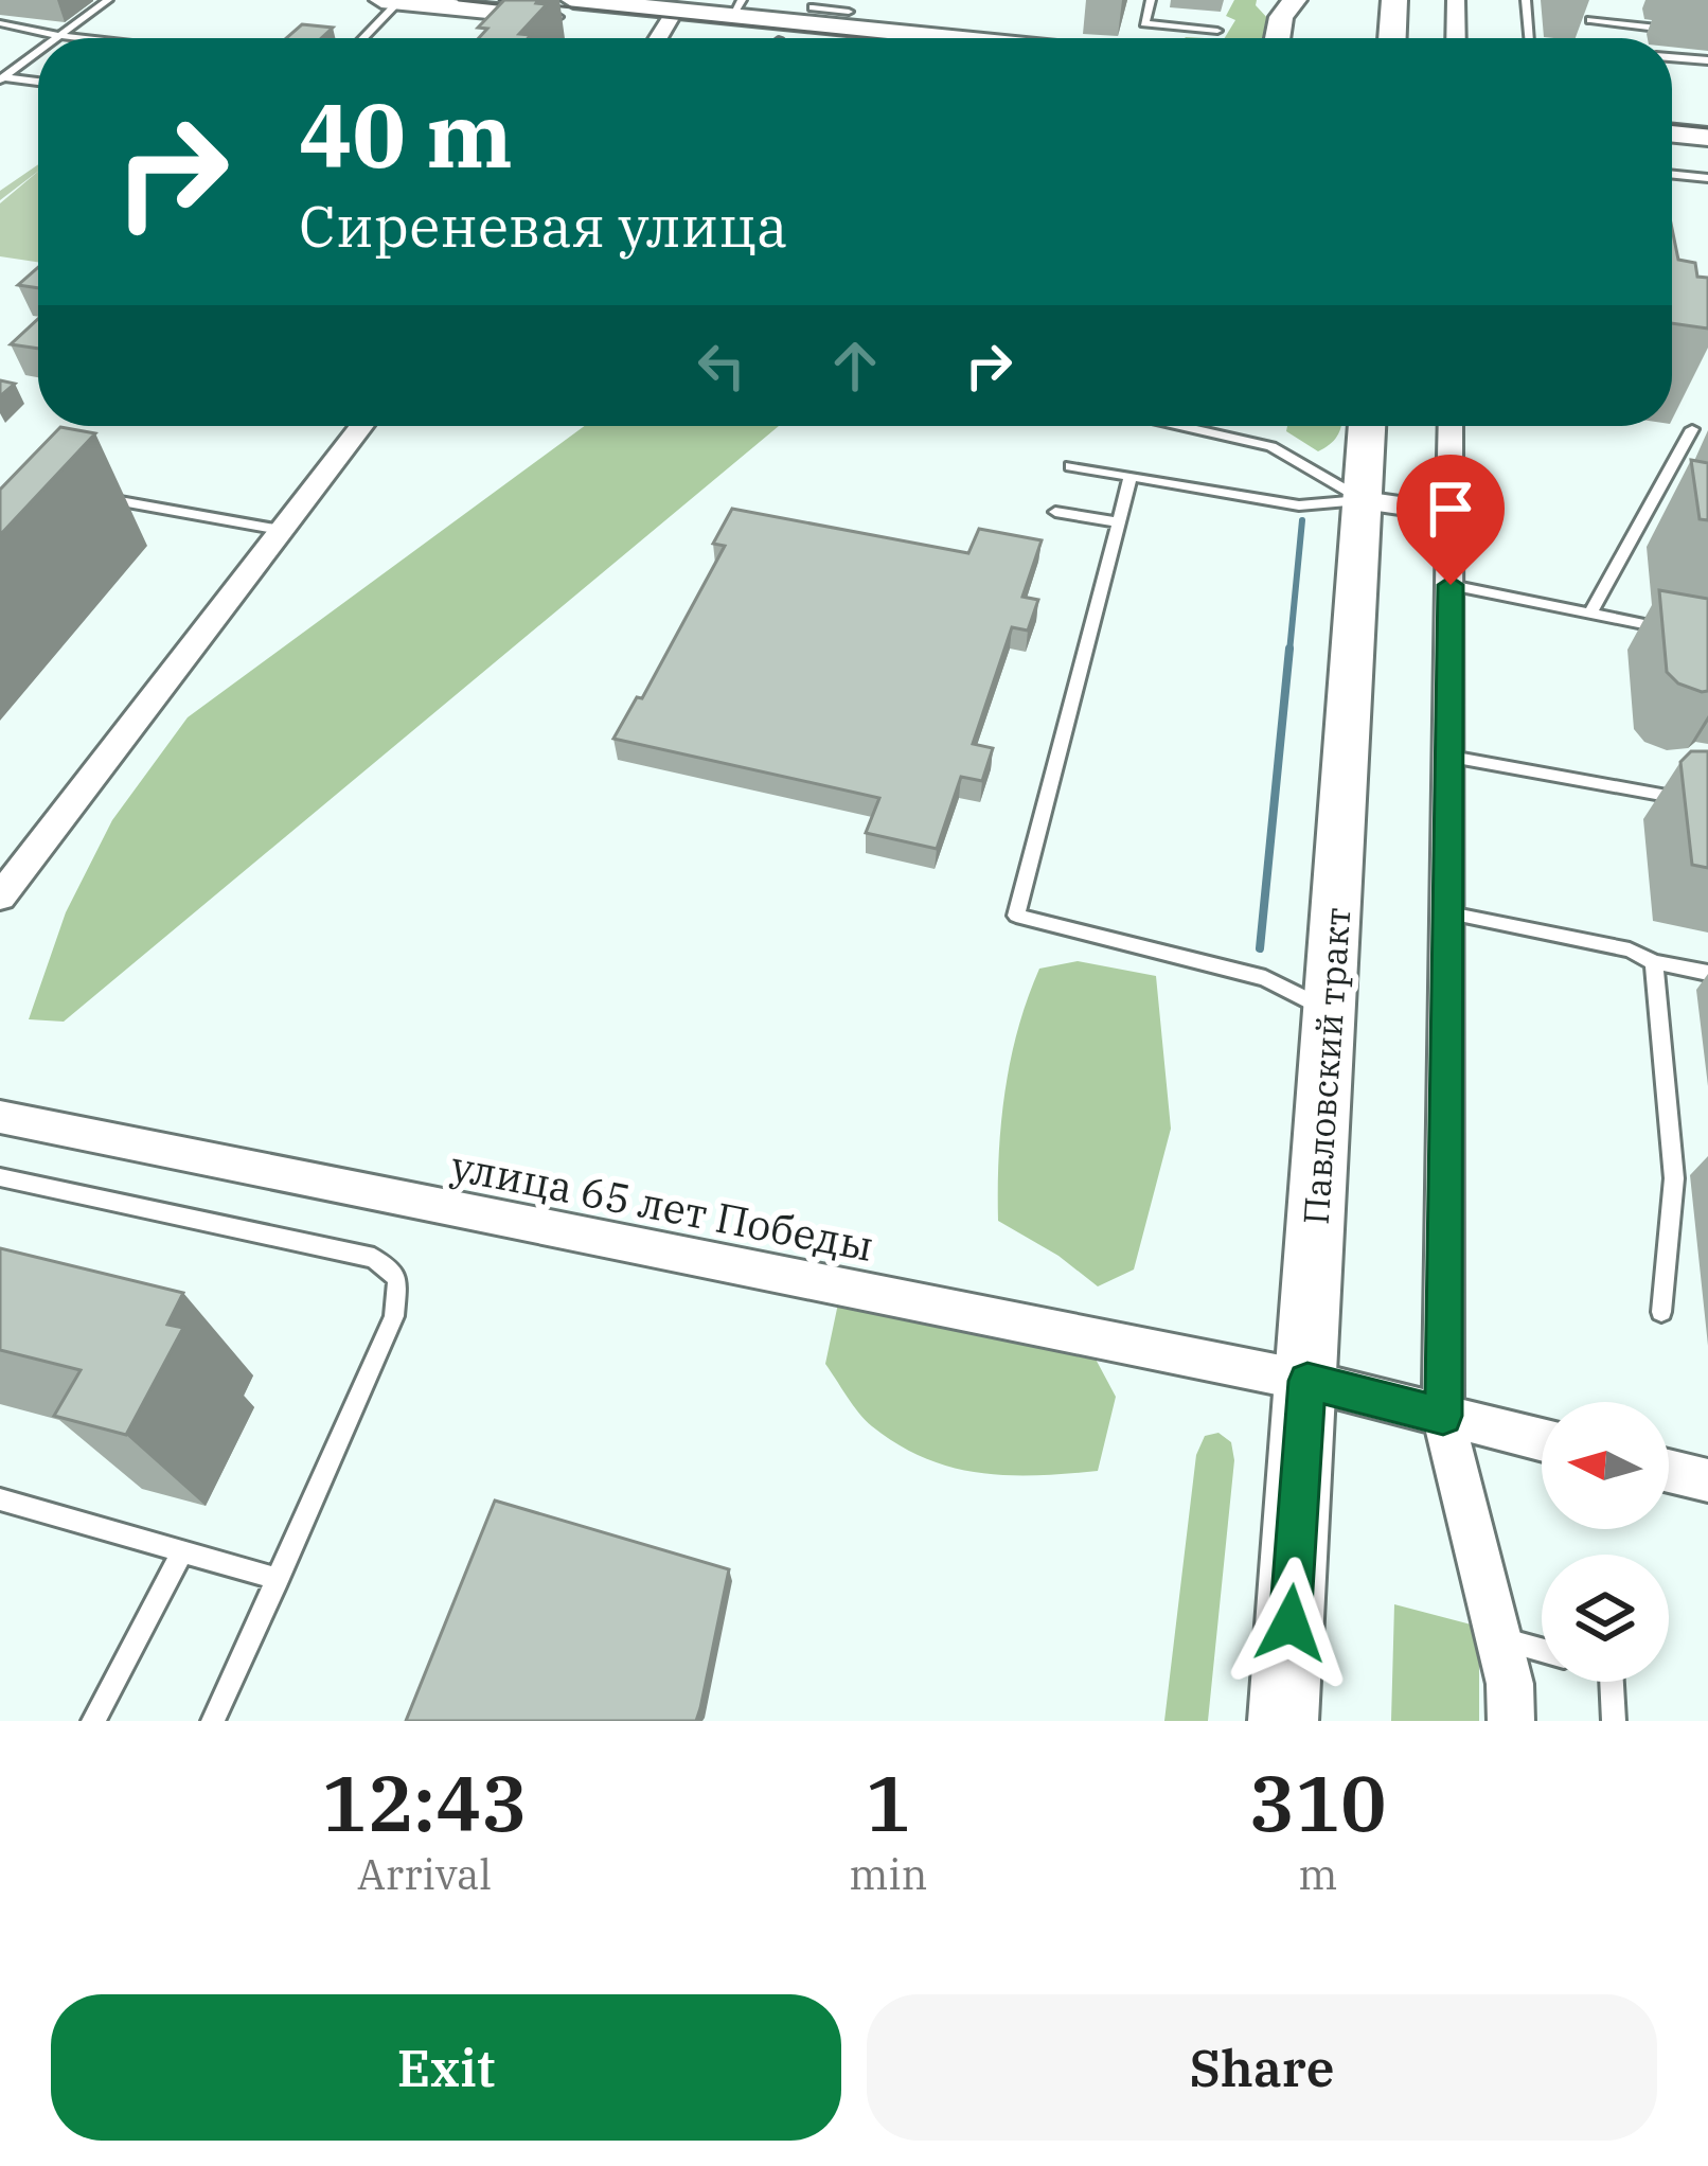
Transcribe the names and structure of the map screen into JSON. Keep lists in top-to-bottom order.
{
  "streets": {
    "main road": ["Павловский тракт"],
    "street": ["улица 65 лет Победы"]
  },
  "crossings": [
    ["Павловский тракт", "улица 65 лет Победы"]
  ],
  "north": "left",
  "page": {
    "turn": ["40 m", "Сиреневая улица"],
    "eta": [
      "12:43",
      "Arrival",
      "1",
      "min",
      "310",
      "m"
    ],
    "buttons": ["Exit", "Share"]
  }
}
